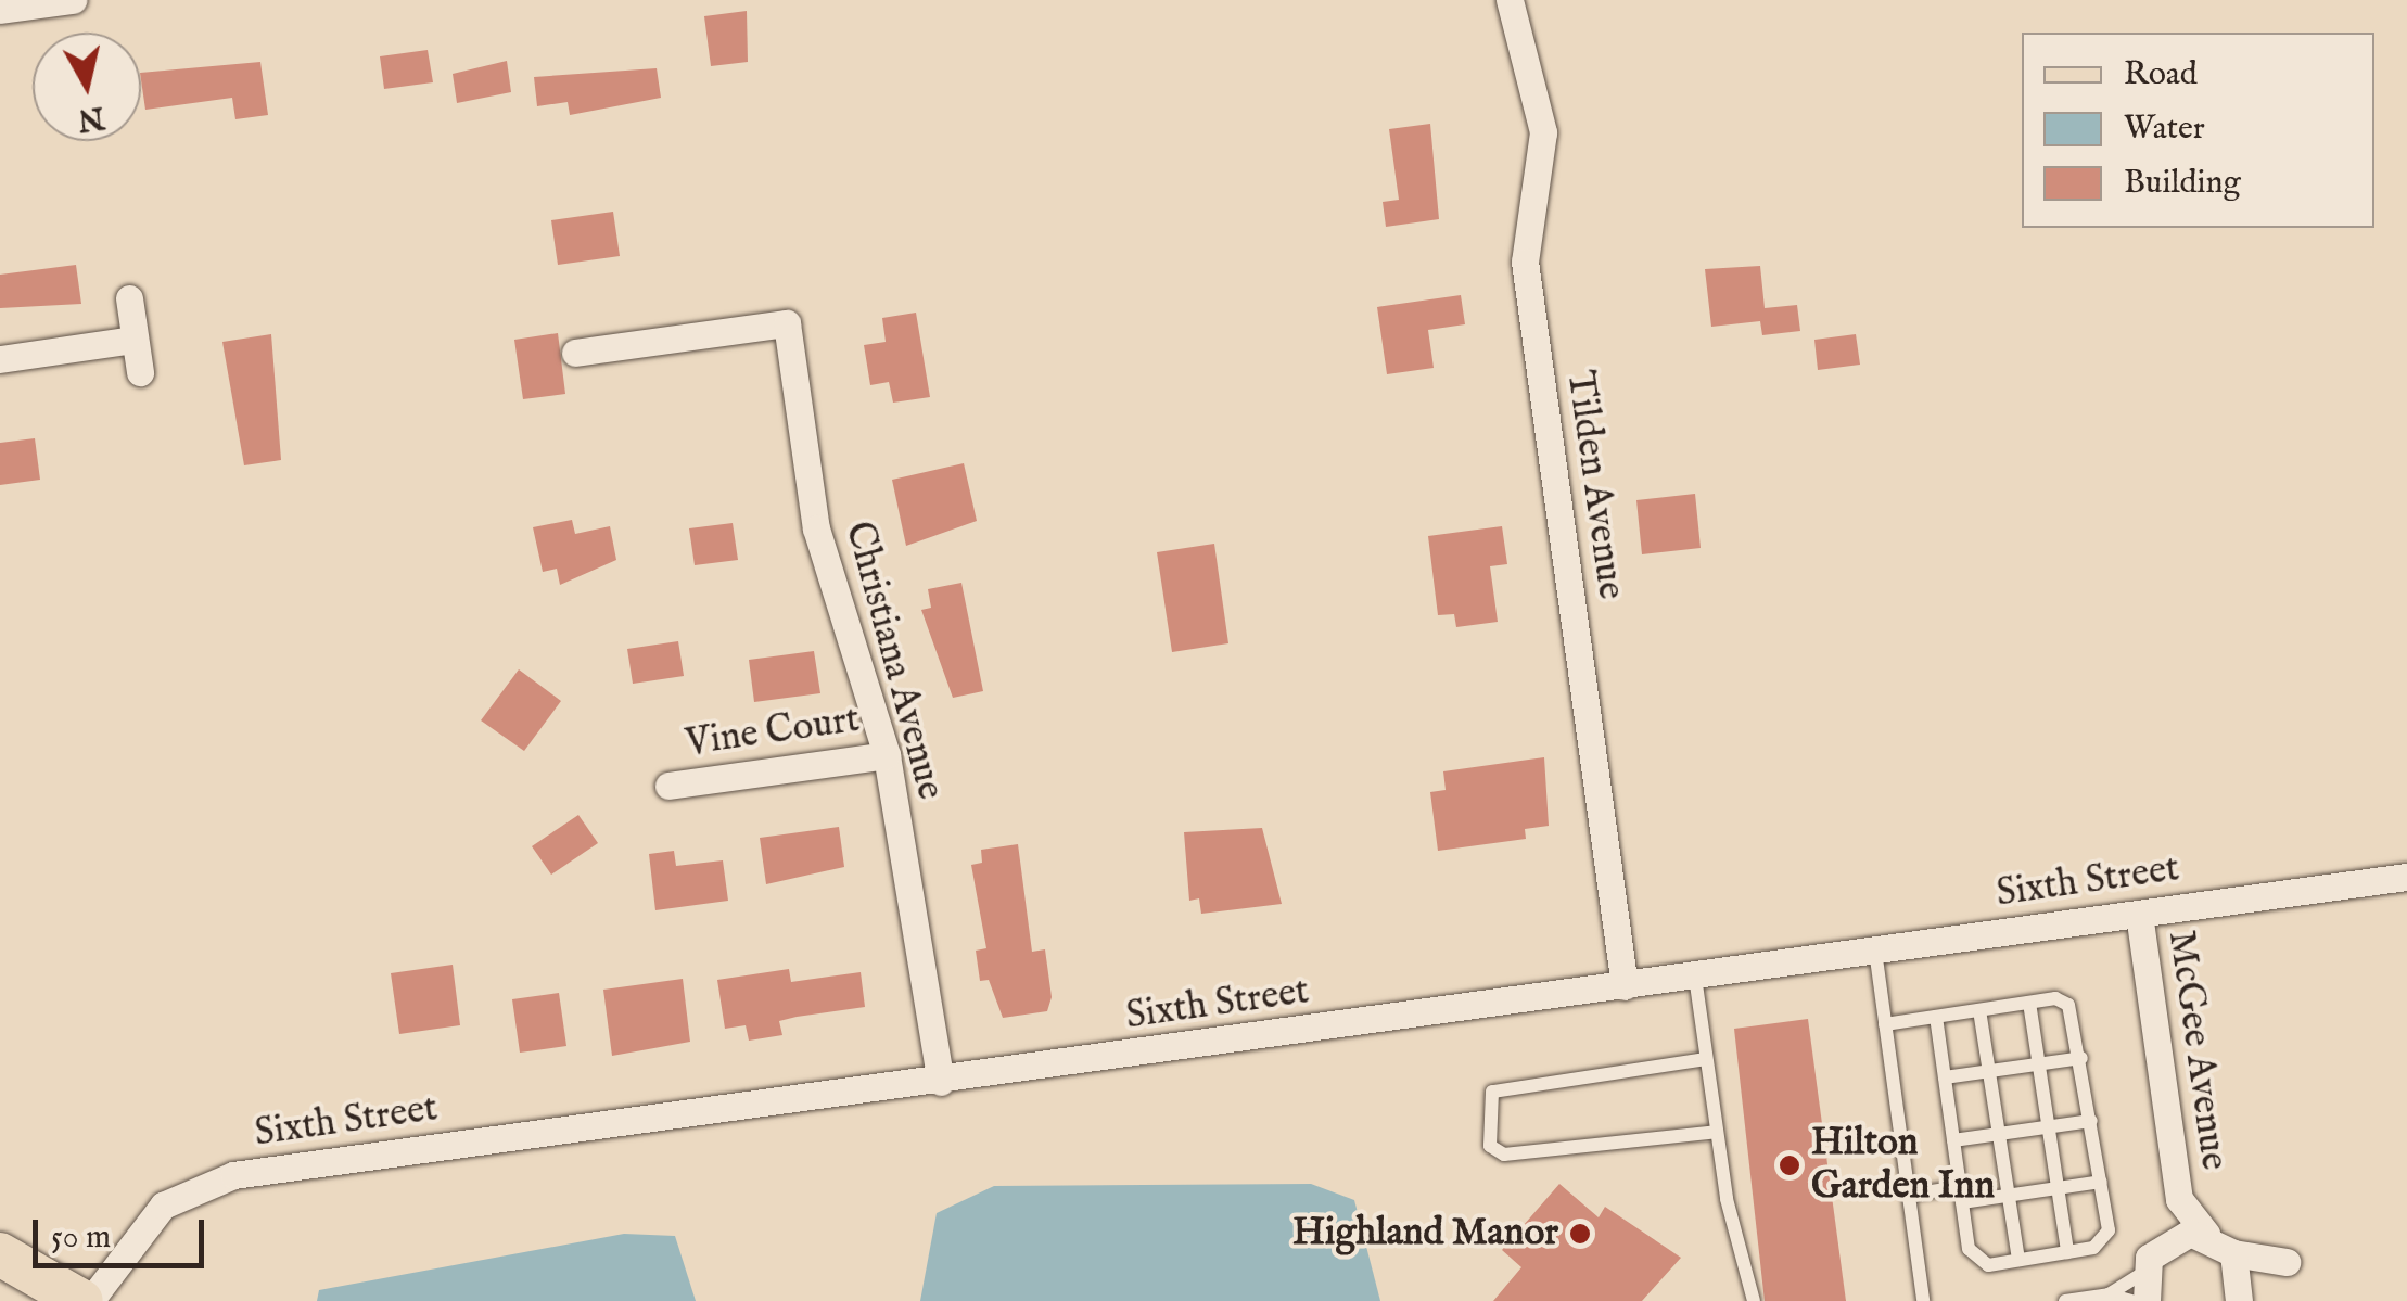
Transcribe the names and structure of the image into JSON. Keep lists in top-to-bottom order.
{
  "streets": {
    "street": [
      "Tilden Avenue",
      "Christiana Avenue",
      "Vine Court",
      "Sixth Street",
      "McGee Avenue"
    ]
  },
  "crossings": [
    ["Tilden Avenue", "Sixth Street"],
    ["Christiana Avenue", "Vine Court"],
    ["Christiana Avenue", "Sixth Street"],
    ["Sixth Street", "McGee Avenue"]
  ],
  "places": ["Hilton Garden Inn", "Highland Manor"],
  "legend": ["Road", "Water", "Building"],
  "scale_bar": "50 m",
  "north": "bottom"
}
